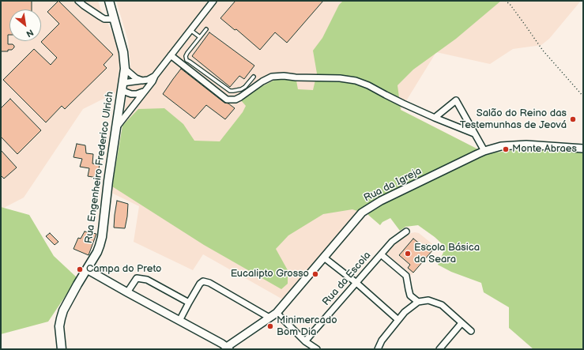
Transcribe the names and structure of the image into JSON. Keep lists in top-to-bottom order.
{
  "streets": {
    "main road": ["Rua Engenheiro Frederico Ulrich"],
    "street": ["Rua da Igreja", "Rua da Escola"]
  },
  "places": [
    "Salão do Reino das Testemunhas de Jeová",
    "Monte Abraes",
    "Escola Básica da Seara",
    "Campa do Preto",
    "Eucalipto Grosso",
    "Minimercado Bom Dia"
  ],
  "north": "bottom right"
}
